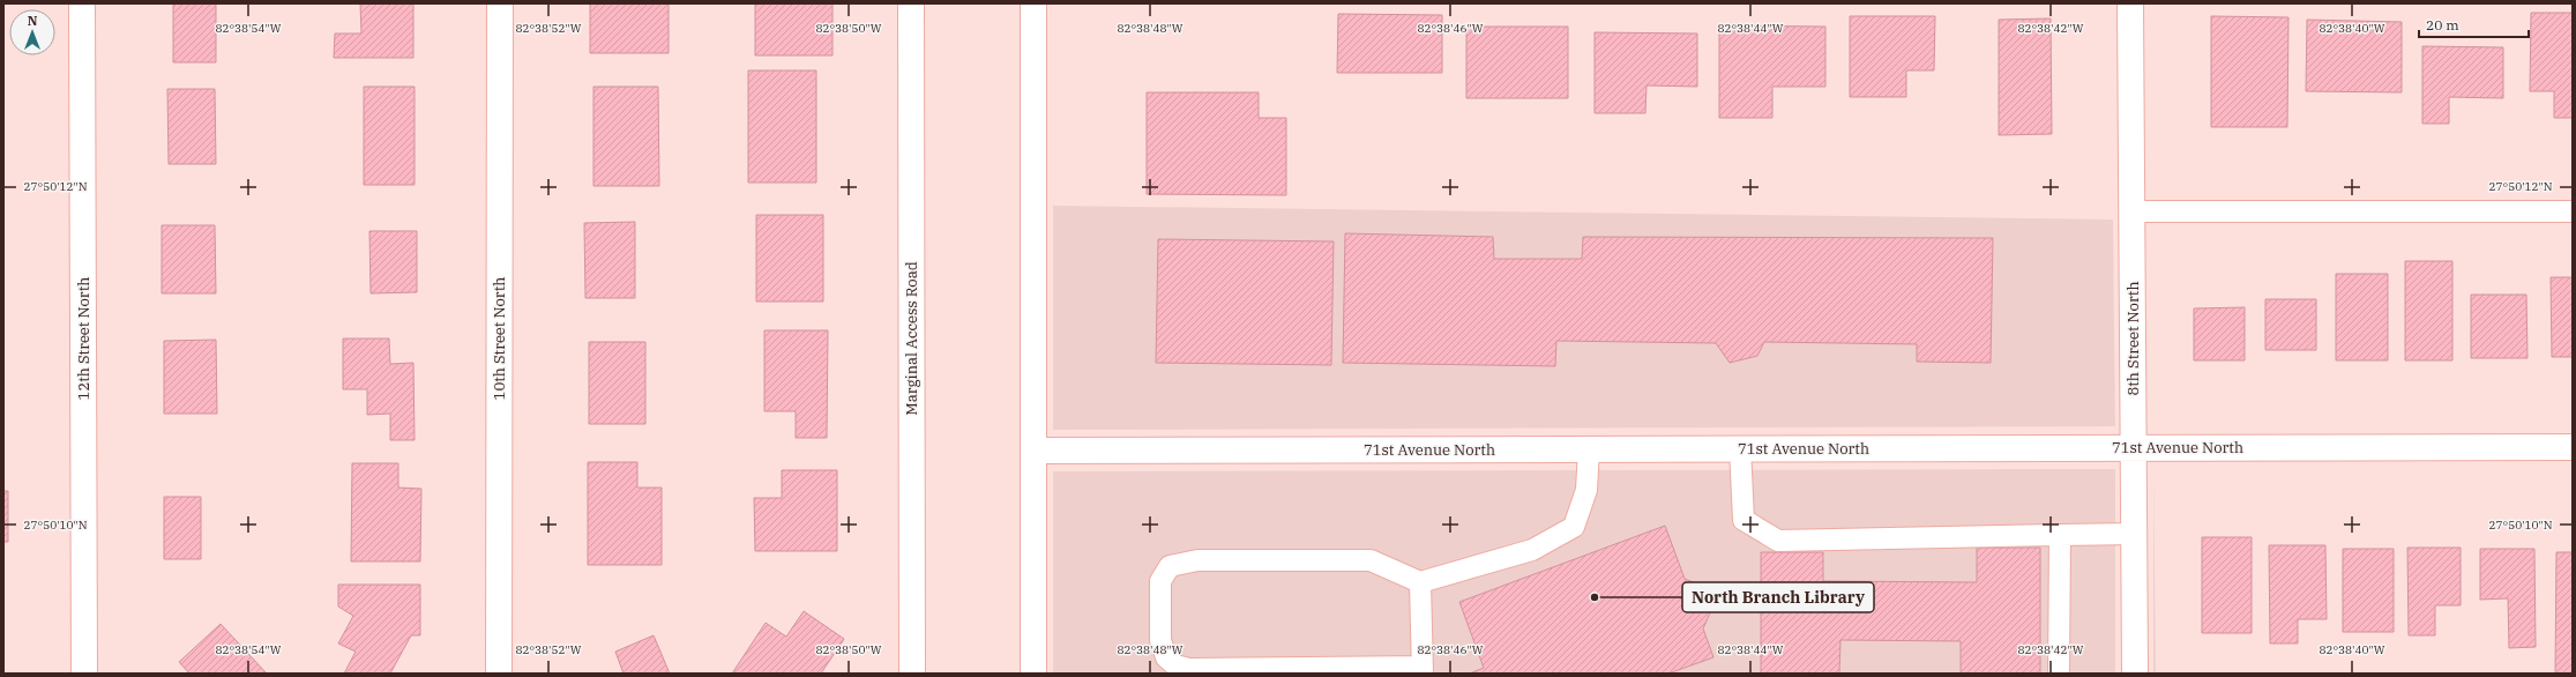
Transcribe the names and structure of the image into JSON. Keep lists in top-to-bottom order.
{
  "streets": {
    "street": [
      "12th Street North",
      "10th Street North",
      "Marginal Access Road",
      "8th Street North",
      "71st Avenue North"
    ]
  },
  "crossings": [
    ["8th Street North", "71st Avenue North"]
  ],
  "places": ["North Branch Library"],
  "scale_bar": "20 m",
  "north": "top",
  "coordinates": [
    "82°38'54\"W",
    "82°38'52\"W",
    "82°38'50\"W",
    "82°38'48\"W",
    "82°38'46\"W",
    "82°38'44\"W",
    "82°38'42\"W",
    "82°38'40\"W",
    "27°50'12\"N",
    "27°50'10\"N"
  ]
}
